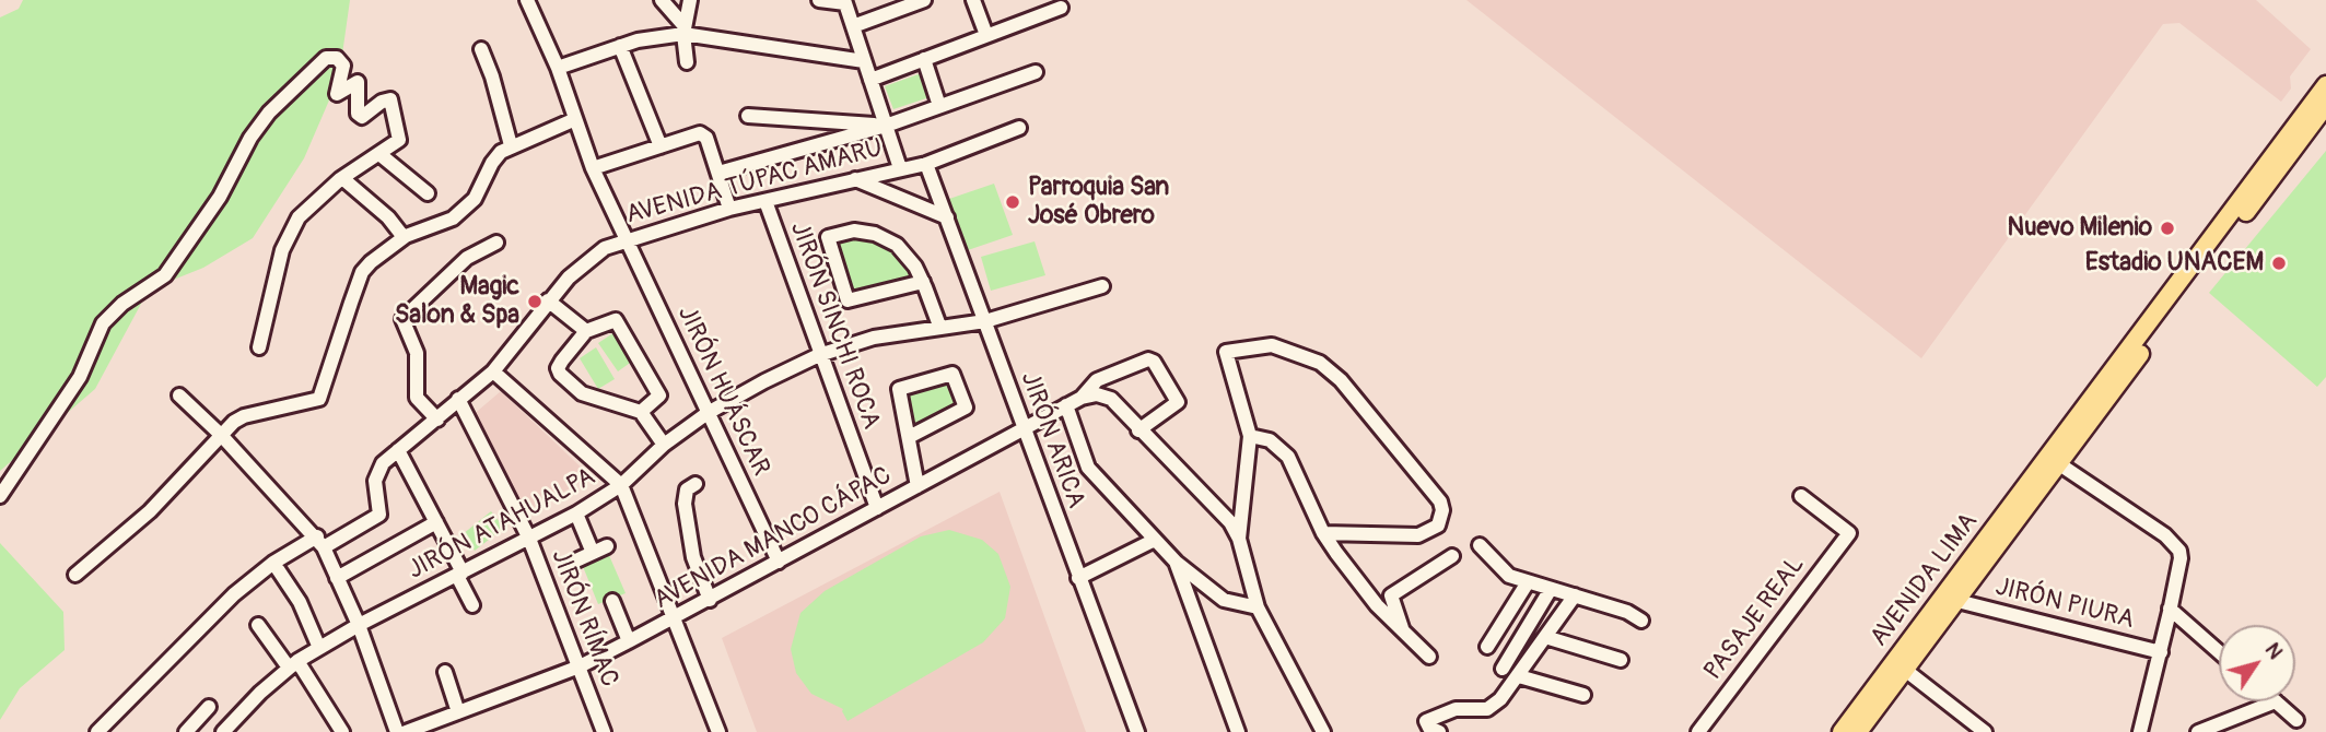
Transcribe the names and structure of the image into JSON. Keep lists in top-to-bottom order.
{
  "streets": {
    "main road": ["AVENIDA LIMA"],
    "street": [
      "AVENIDA TÚPAC AMARU",
      "JIRÓN SINCHI ROCA",
      "JIRÓN HUÁSCAR",
      "JIRÓN ARICA",
      "JIRÓN ATAHUALPA",
      "AVENIDA MANCO CÁPAC",
      "JIRÓN PIURA",
      "JIRÓN RÍMAC",
      "PASAJE REAL"
    ]
  },
  "crossings": [
    ["AVENIDA TÚPAC AMARU", "JIRÓN SINCHI ROCA"],
    ["AVENIDA TÚPAC AMARU", "JIRÓN HUÁSCAR"],
    ["AVENIDA TÚPAC AMARU", "JIRÓN ARICA"],
    ["AVENIDA TÚPAC AMARU", "JIRÓN RÍMAC"],
    ["JIRÓN SINCHI ROCA", "JIRÓN ATAHUALPA"],
    ["JIRÓN SINCHI ROCA", "AVENIDA MANCO CÁPAC"],
    ["JIRÓN HUÁSCAR", "JIRÓN ATAHUALPA"],
    ["JIRÓN HUÁSCAR", "AVENIDA MANCO CÁPAC"],
    ["JIRÓN ARICA", "JIRÓN ATAHUALPA"],
    ["JIRÓN ARICA", "AVENIDA MANCO CÁPAC"],
    ["JIRÓN ATAHUALPA", "JIRÓN RÍMAC"],
    ["AVENIDA MANCO CÁPAC", "JIRÓN RÍMAC"],
    ["AVENIDA LIMA", "JIRÓN PIURA"]
  ],
  "places": [
    "Parroquia San José Obrero",
    "Nuevo Milenio",
    "Estadio UNACEM",
    "Magic Salon & Spa"
  ],
  "north": "top right"
}
